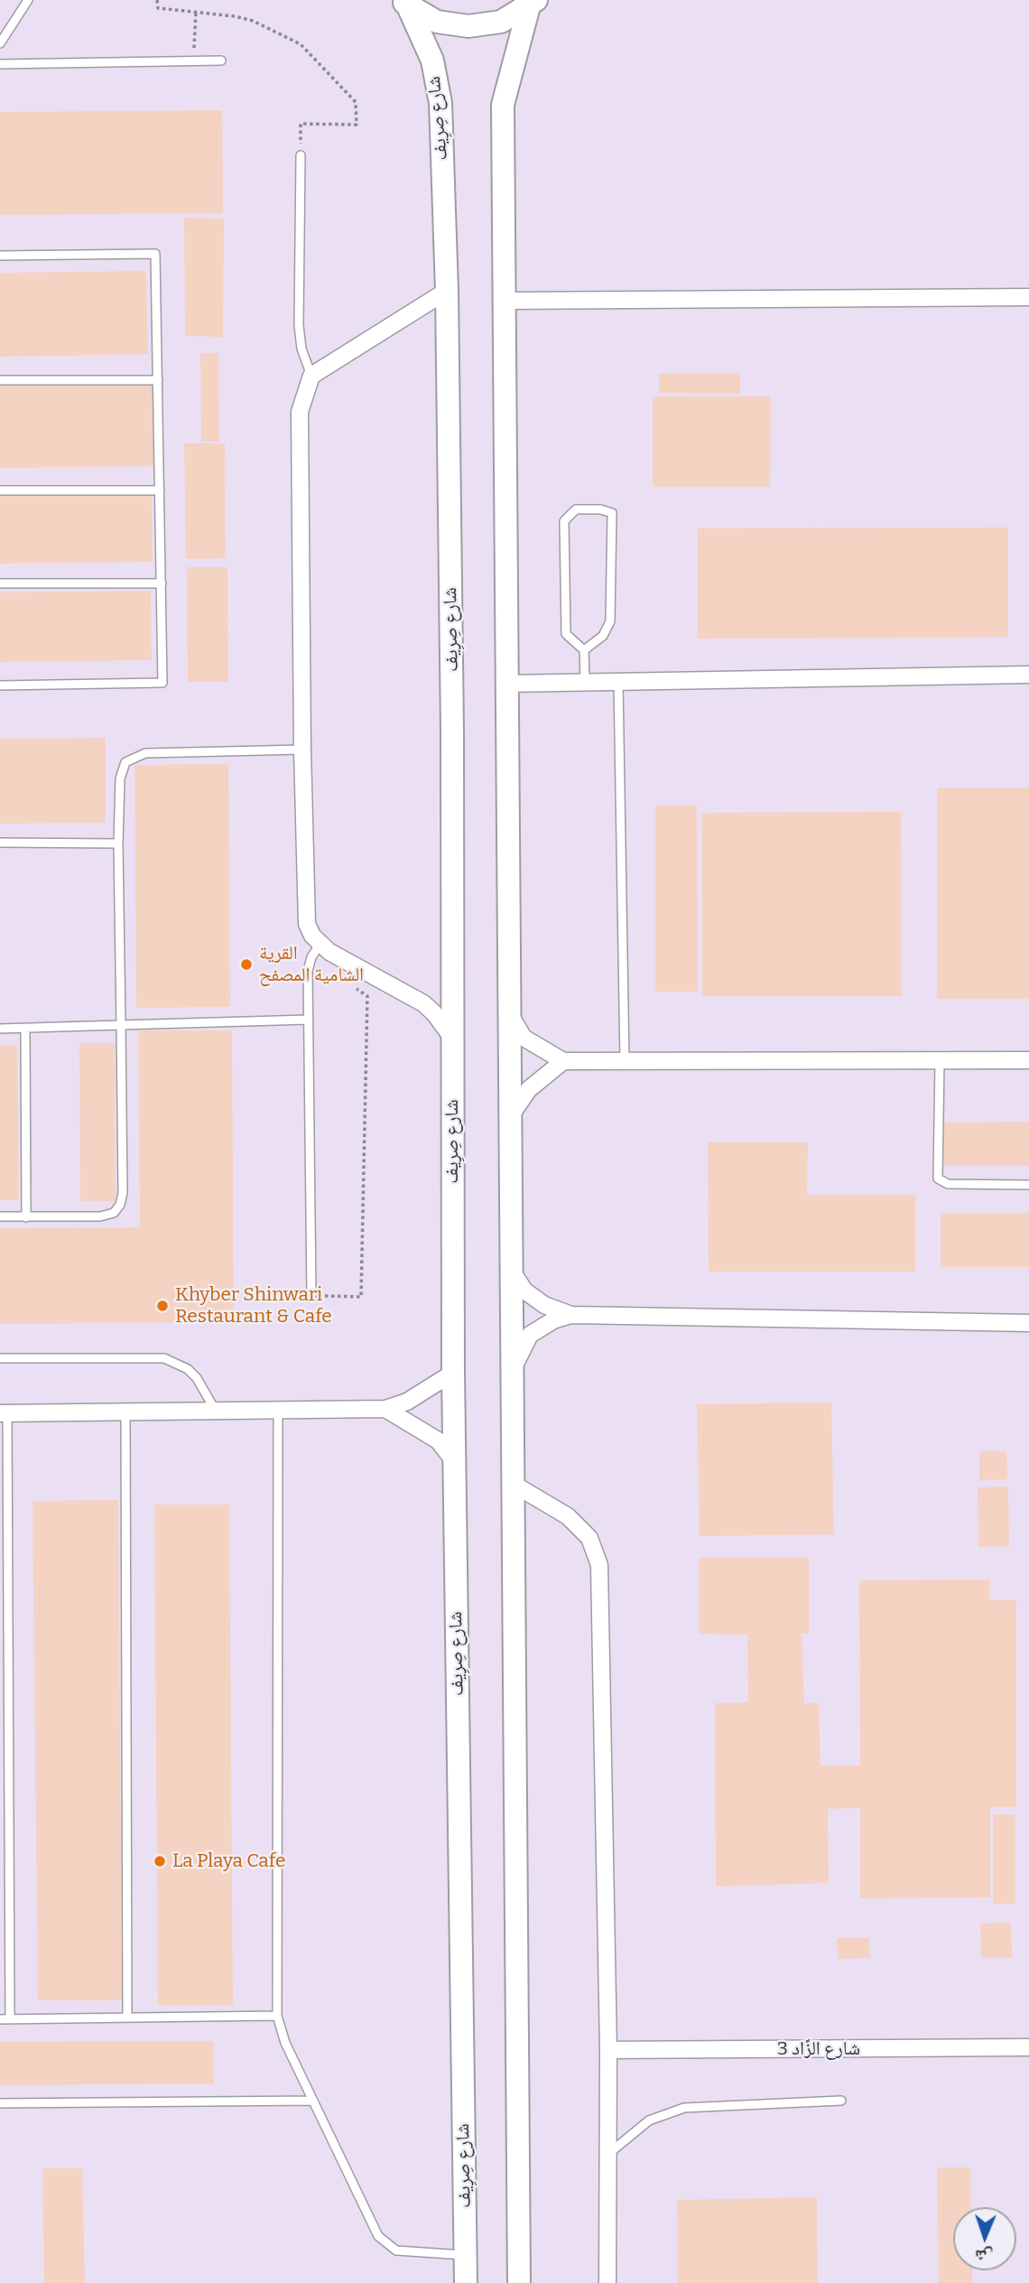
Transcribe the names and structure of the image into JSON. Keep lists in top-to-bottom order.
{
  "streets": {
    "main road": ["شارع صِرِيف"],
    "street": ["شارع الزَّاد 3"]
  },
  "places": ["القرية الشامية المصفح", "Khyber Shinwari Restaurant & Cafe", "La Playa Cafe"],
  "north": "bottom"
}
